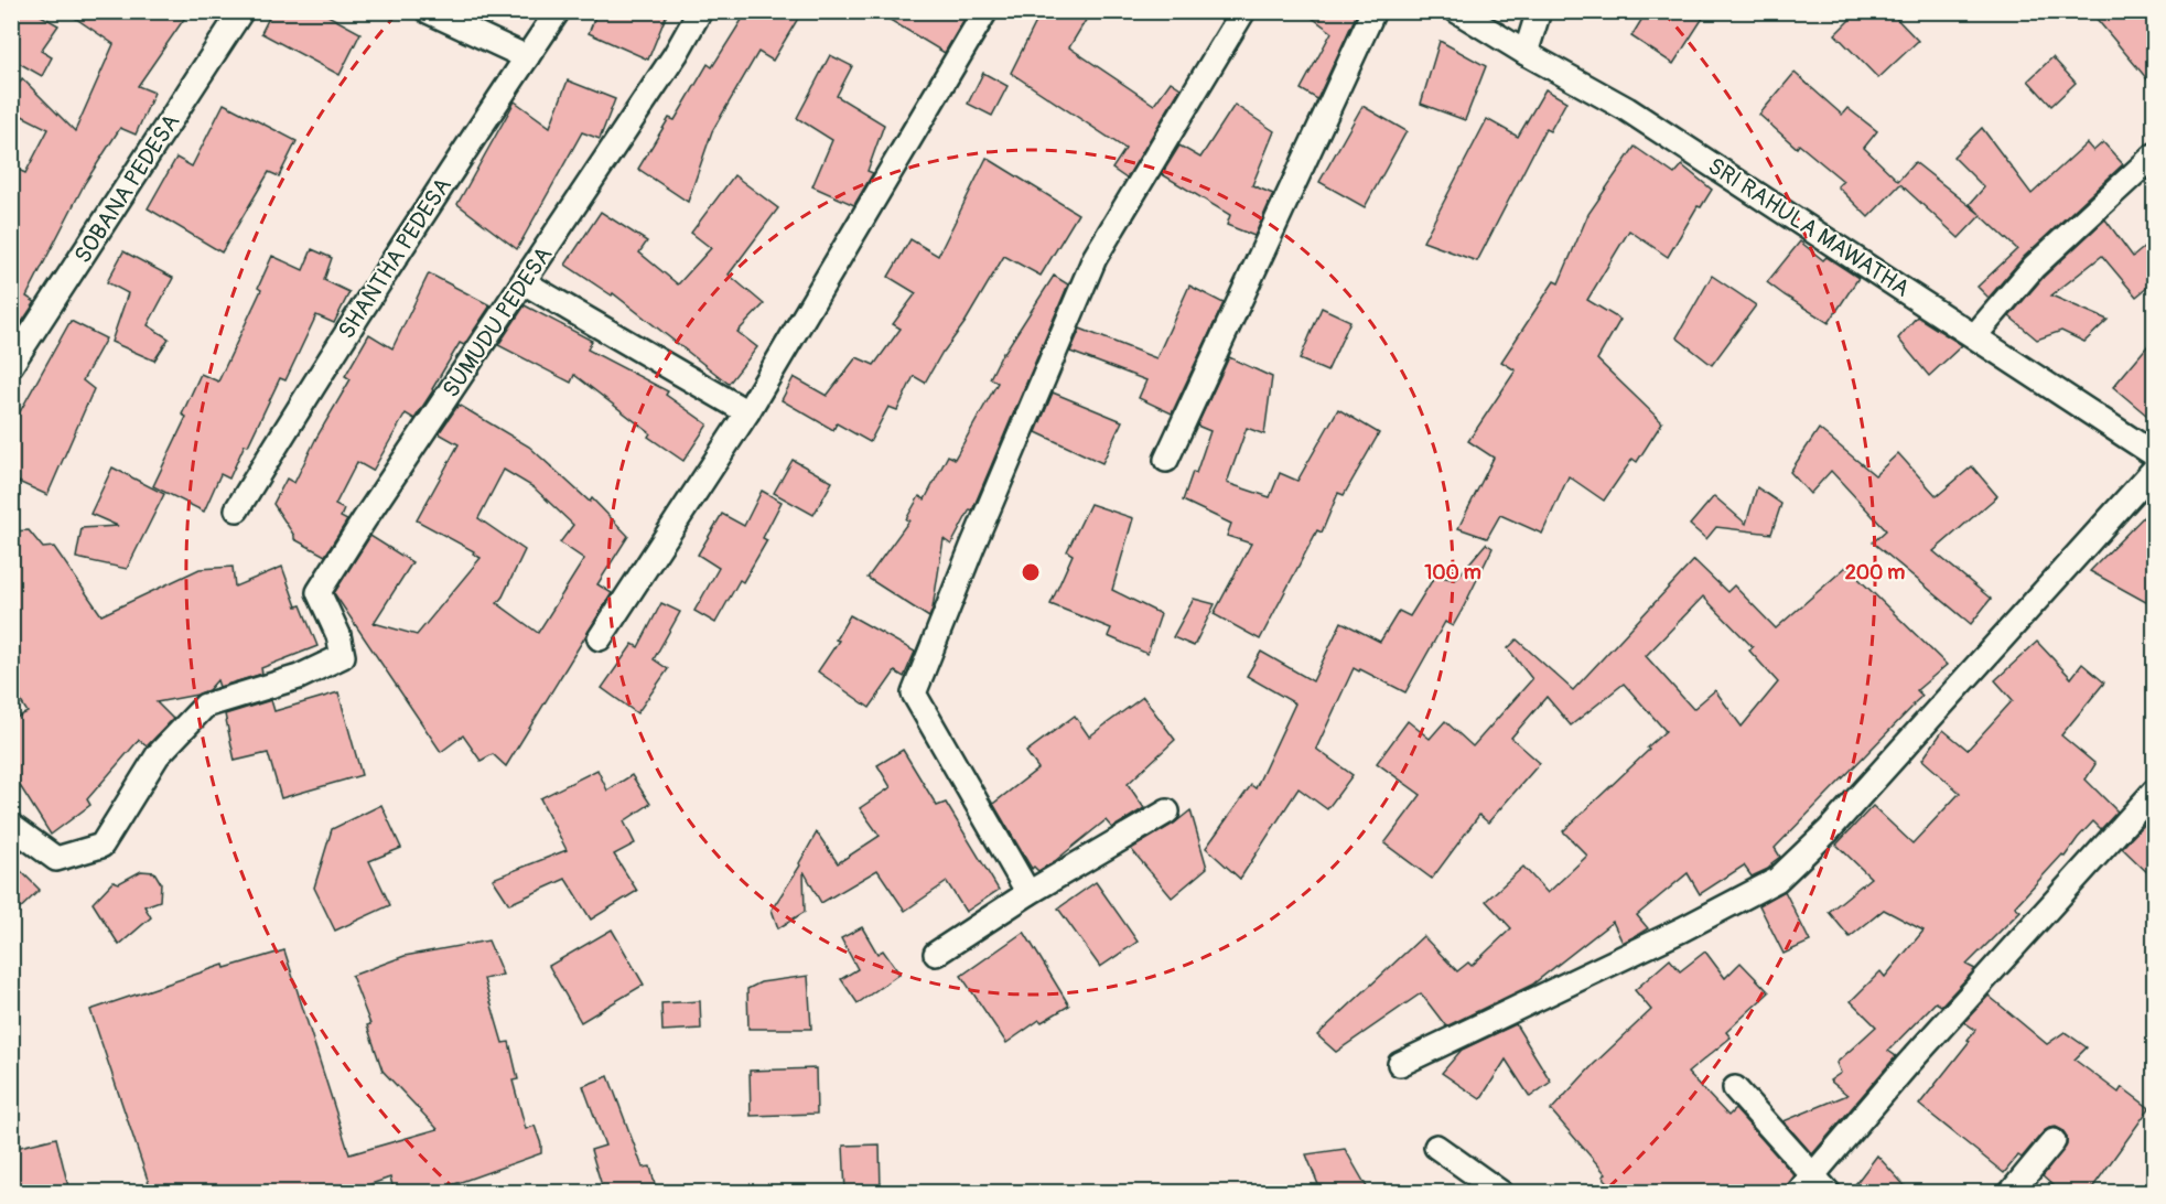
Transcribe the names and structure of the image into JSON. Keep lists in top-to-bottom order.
{
  "streets": {
    "street": [
      "SOBANA PEDESA",
      "SRI RAHULA MAWATHA",
      "SHANTHA PEDESA",
      "SUMUDU PEDESA"
    ]
  },
  "rings": ["100 m", "200 m"]
}
